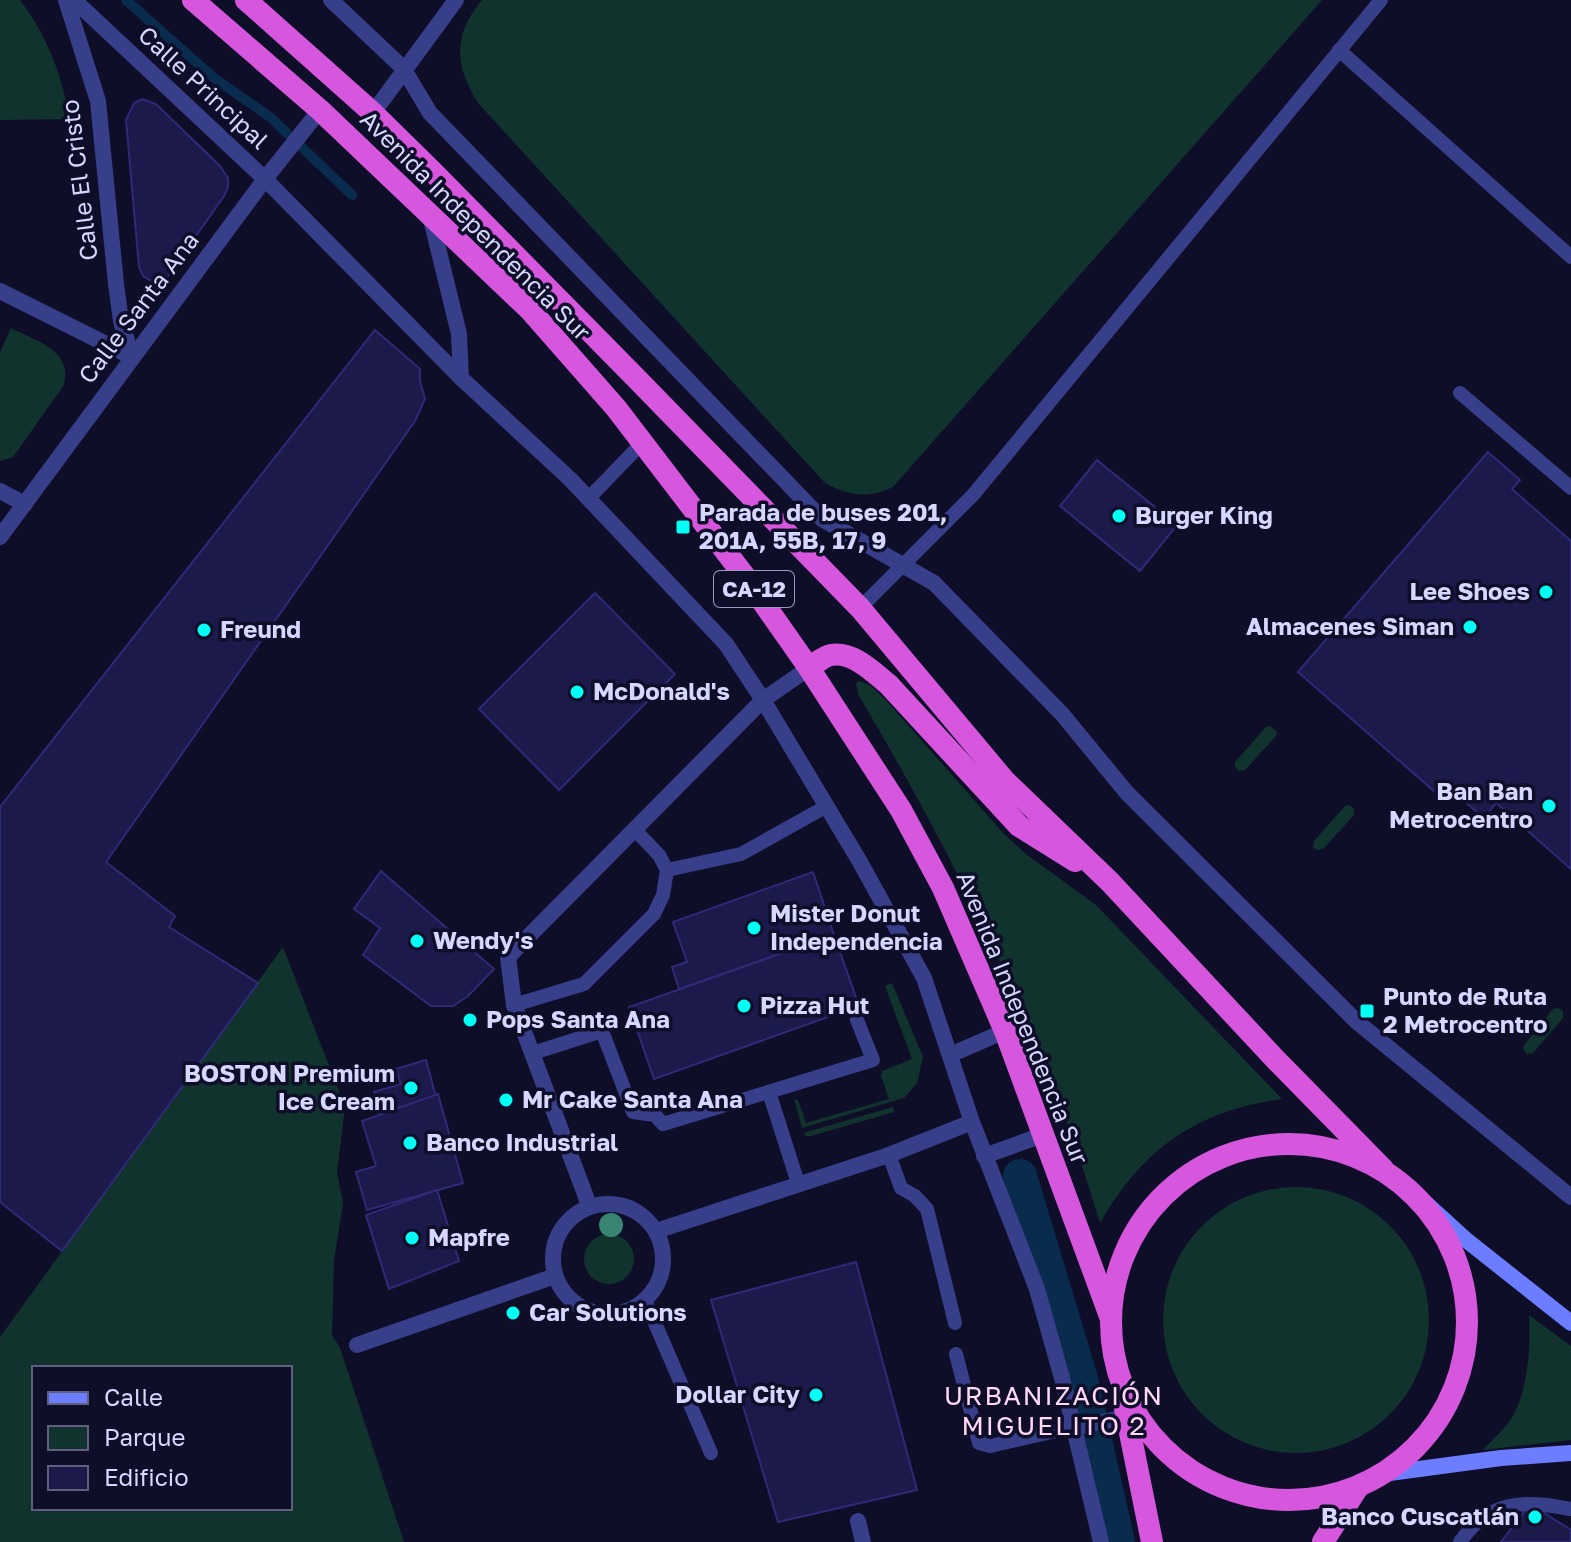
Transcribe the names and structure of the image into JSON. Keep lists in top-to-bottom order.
{
  "streets": {
    "highway": ["Avenida Independencia Sur", "CA-12"],
    "street": ["Calle Principal", "Calle El Cristo", "Calle Santa Ana"]
  },
  "crossings": [
    ["Calle Principal", "Calle Santa Ana"],
    ["Calle El Cristo", "Calle Santa Ana"],
    ["Avenida Independencia Sur", "Calle Santa Ana"]
  ],
  "districts": ["URBANIZACIÓN MIGUELITO 2"],
  "places": {
    "other": [
      "Burger King",
      "Lee Shoes",
      "Almacenes Siman",
      "Freund",
      "McDonald's",
      "Ban Ban Metrocentro",
      "Mister Donut Independencia",
      "Wendy's",
      "Pizza Hut",
      "Pops Santa Ana",
      "BOSTON Premium Ice Cream",
      "Mr Cake Santa Ana",
      "Banco Industrial",
      "Mapfre",
      "Car Solutions",
      "Dollar City",
      "Banco Cuscatlán"
    ],
    "transit": ["Parada de buses 201, 201A, 55B, 17, 9", "Punto de Ruta 2 Metrocentro"]
  },
  "legend": ["Calle", "Parque", "Edificio"]
}
